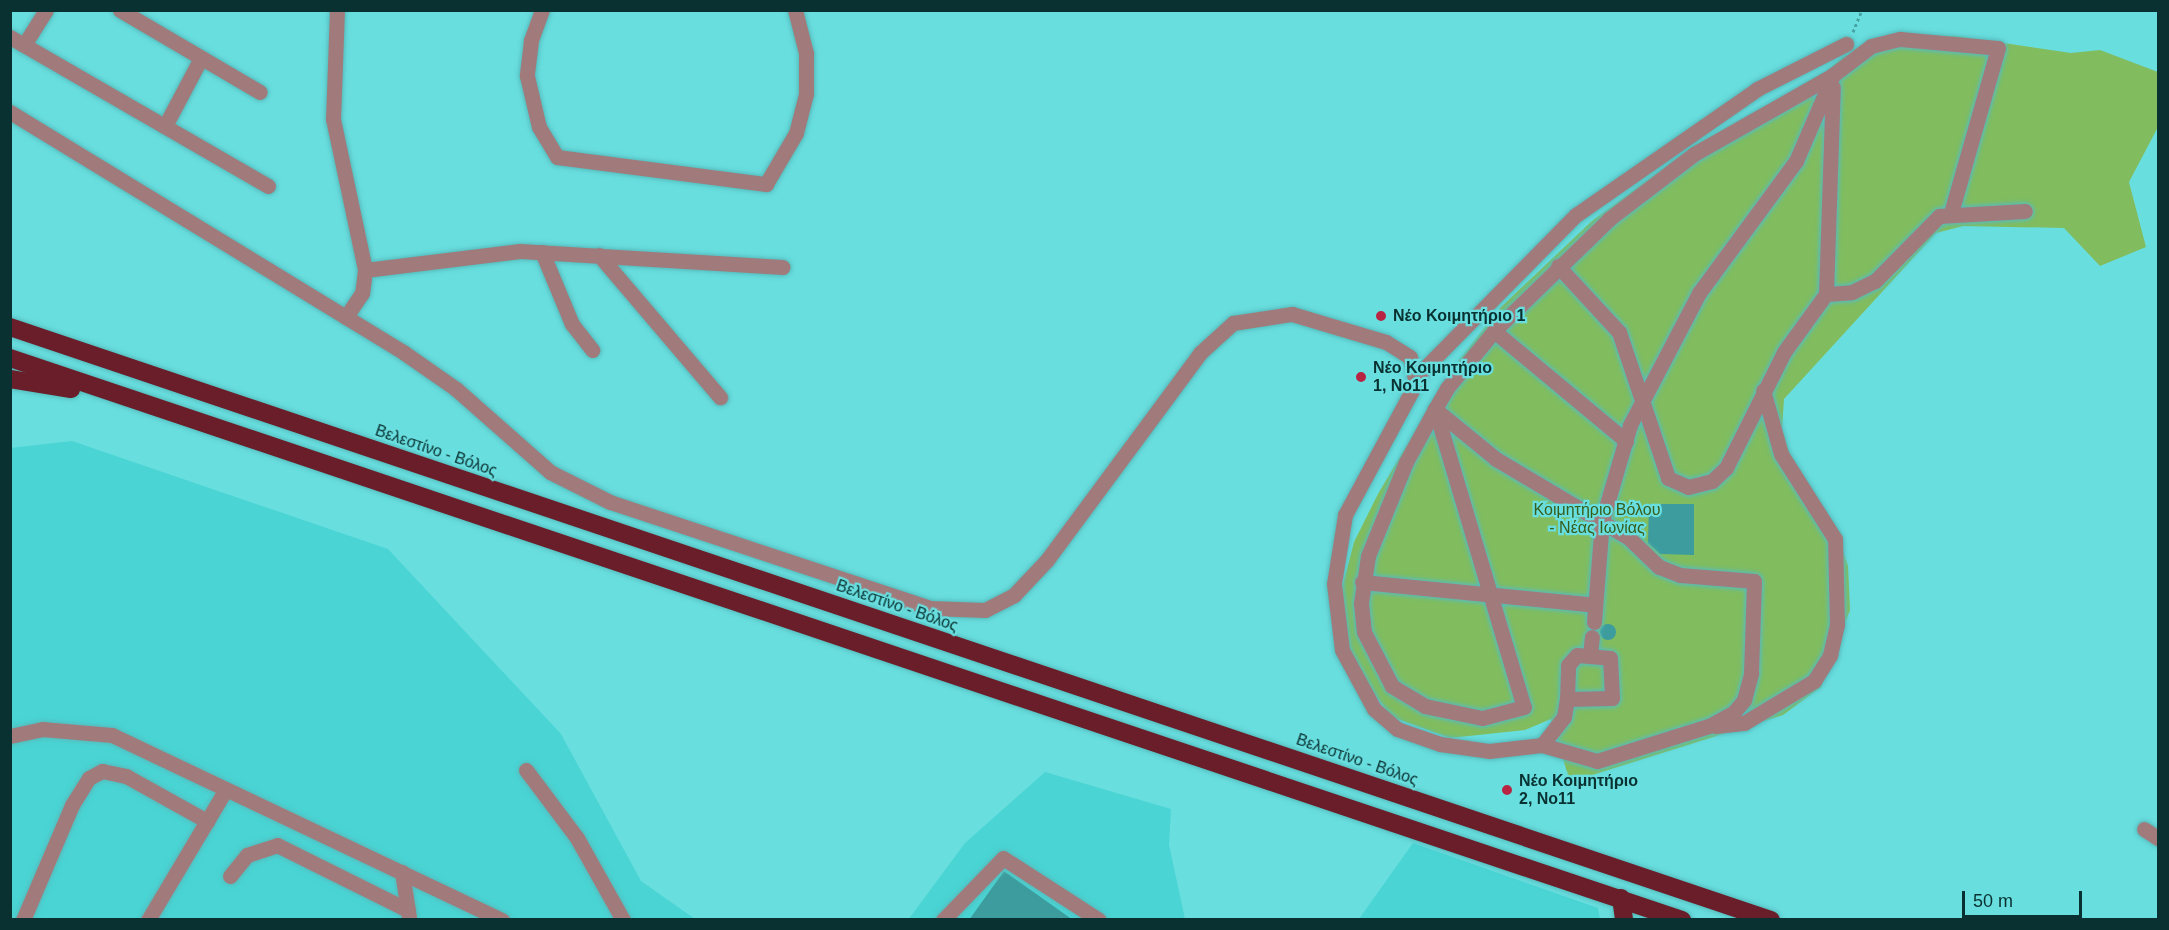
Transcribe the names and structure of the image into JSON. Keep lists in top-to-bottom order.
{
  "streets": {
    "highway": ["Βελεστίνο - Βόλος"]
  },
  "parks": ["Κοιμητήριο Βόλου - Νέας Ιωνίας"],
  "places": ["Νέο Κοιμητήριο 1", "Νέο Κοιμητήριο 1, Νο11", "Νέο Κοιμητήριο 2, Νο11"],
  "scale_bar": "50 m"
}
